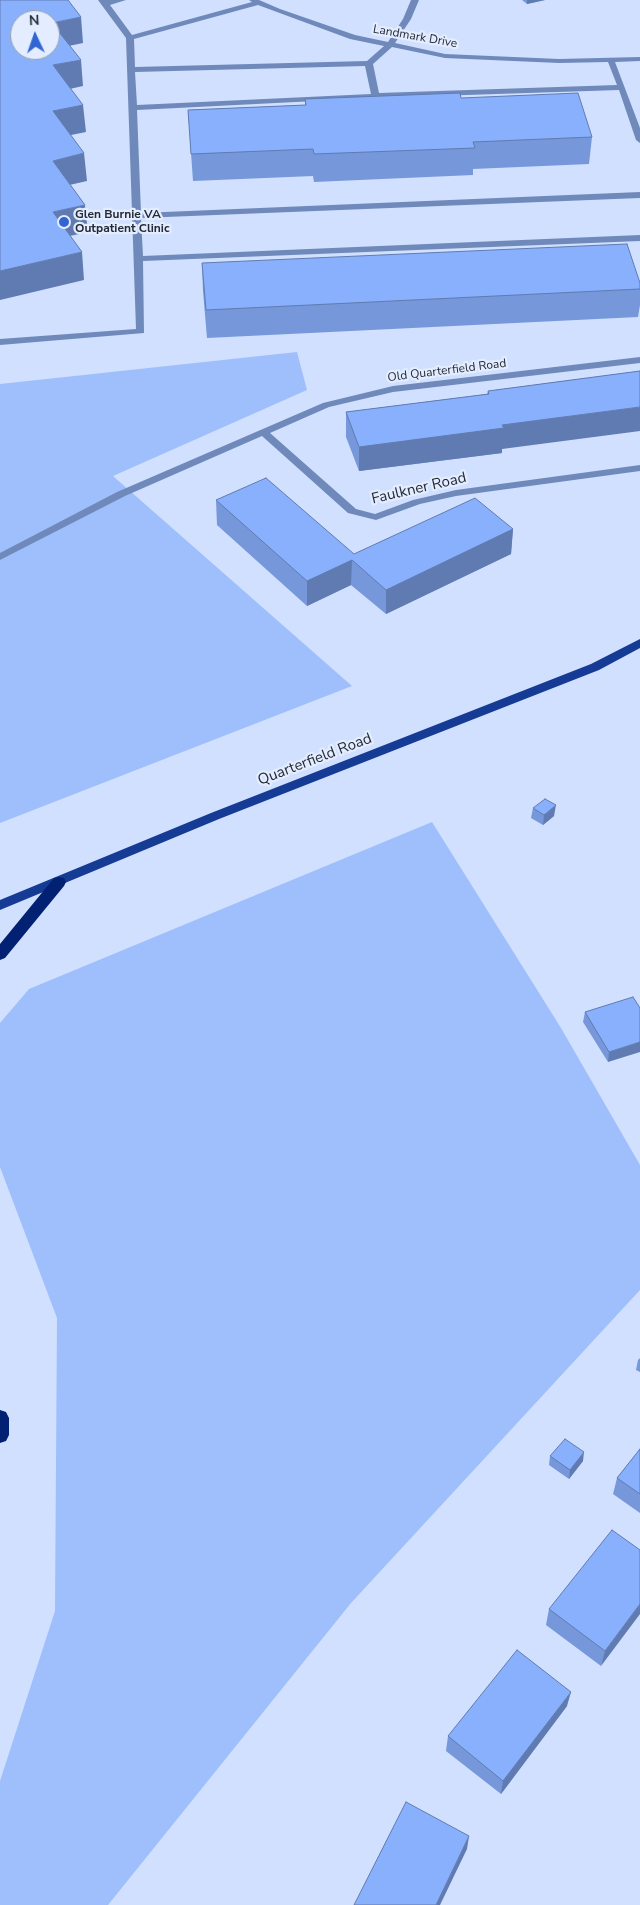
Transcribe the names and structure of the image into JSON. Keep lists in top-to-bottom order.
{
  "streets": {
    "main road": ["Quarterfield Road"],
    "street": ["Landmark Drive", "Old Quarterfield Road", "Faulkner Road"]
  },
  "crossings": [
    ["Old Quarterfield Road", "Faulkner Road"]
  ],
  "places": ["Glen Burnie VA Outpatient Clinic"],
  "north": "top"
}
